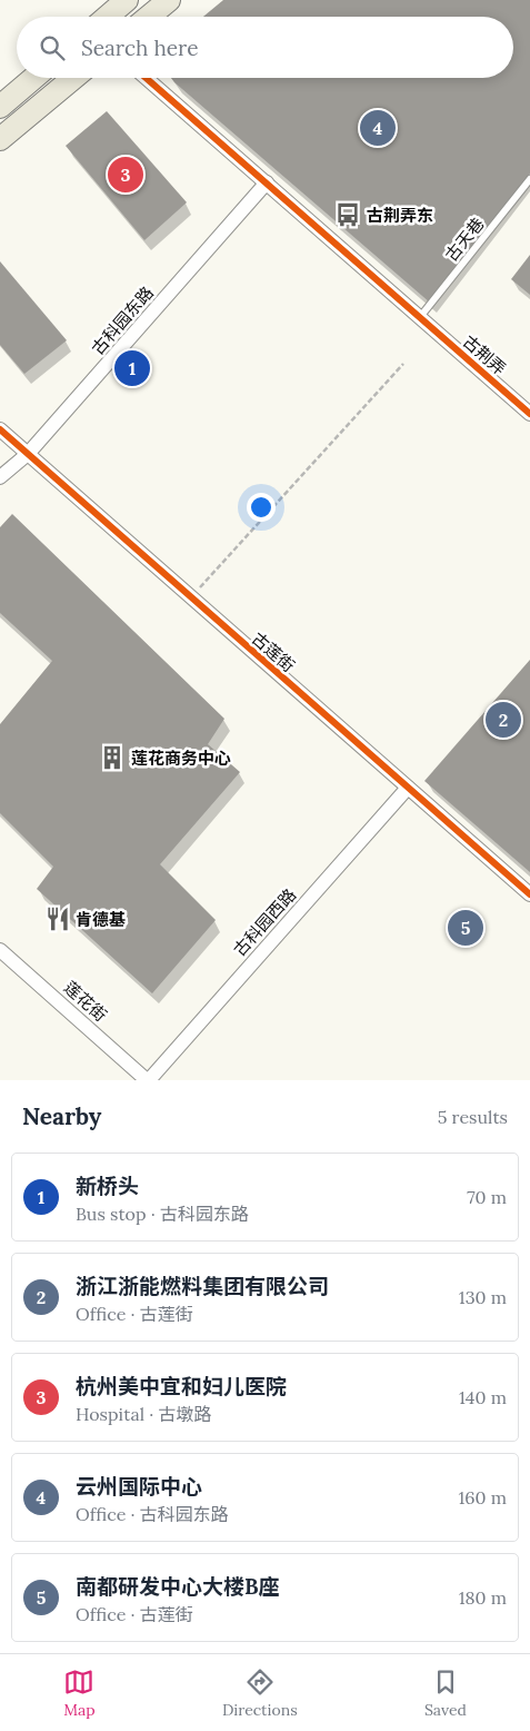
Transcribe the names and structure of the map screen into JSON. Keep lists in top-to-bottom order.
{
  "streets": {
    "street": [
      "古科园东路",
      "古荆弄",
      "古莲街",
      "古科园西路",
      "莲花街"
    ],
    "lane": ["古天巷"]
  },
  "crossings": [
    ["古天巷", "古荆弄"],
    ["古科园东路", "古荆弄"],
    ["古科园东路", "古莲街"],
    ["古莲街", "古科园西路"],
    ["古科园西路", "莲花街"]
  ],
  "places": {
    "bus stop": ["古荆弄东"],
    "building": ["莲花商务中心"],
    "restaurant": ["肯德基"]
  },
  "page": {
    "search": "Search here",
    "pins": [
      "4",
      "3",
      "1",
      "2",
      "5"
    ],
    "heading": ["Nearby", "5 results"],
    "list": [
      {
        "mark": "1",
        "name": "新桥头",
        "note": "Bus stop · 古科园东路",
        "value": "70 m"
      },
      {
        "mark": "2",
        "name": "浙江浙能燃料集团有限公司",
        "note": "Office · 古莲街",
        "value": "130 m"
      },
      {
        "mark": "3",
        "name": "杭州美中宜和妇儿医院",
        "note": "Hospital · 古墩路",
        "value": "140 m"
      },
      {
        "mark": "4",
        "name": "云州国际中心",
        "note": "Office · 古科园东路",
        "value": "160 m"
      },
      {
        "mark": "5",
        "name": "南都研发中心大楼B座",
        "note": "Office · 古莲街",
        "value": "180 m"
      }
    ],
    "nav": ["Map", "Directions", "Saved"]
  }
}
